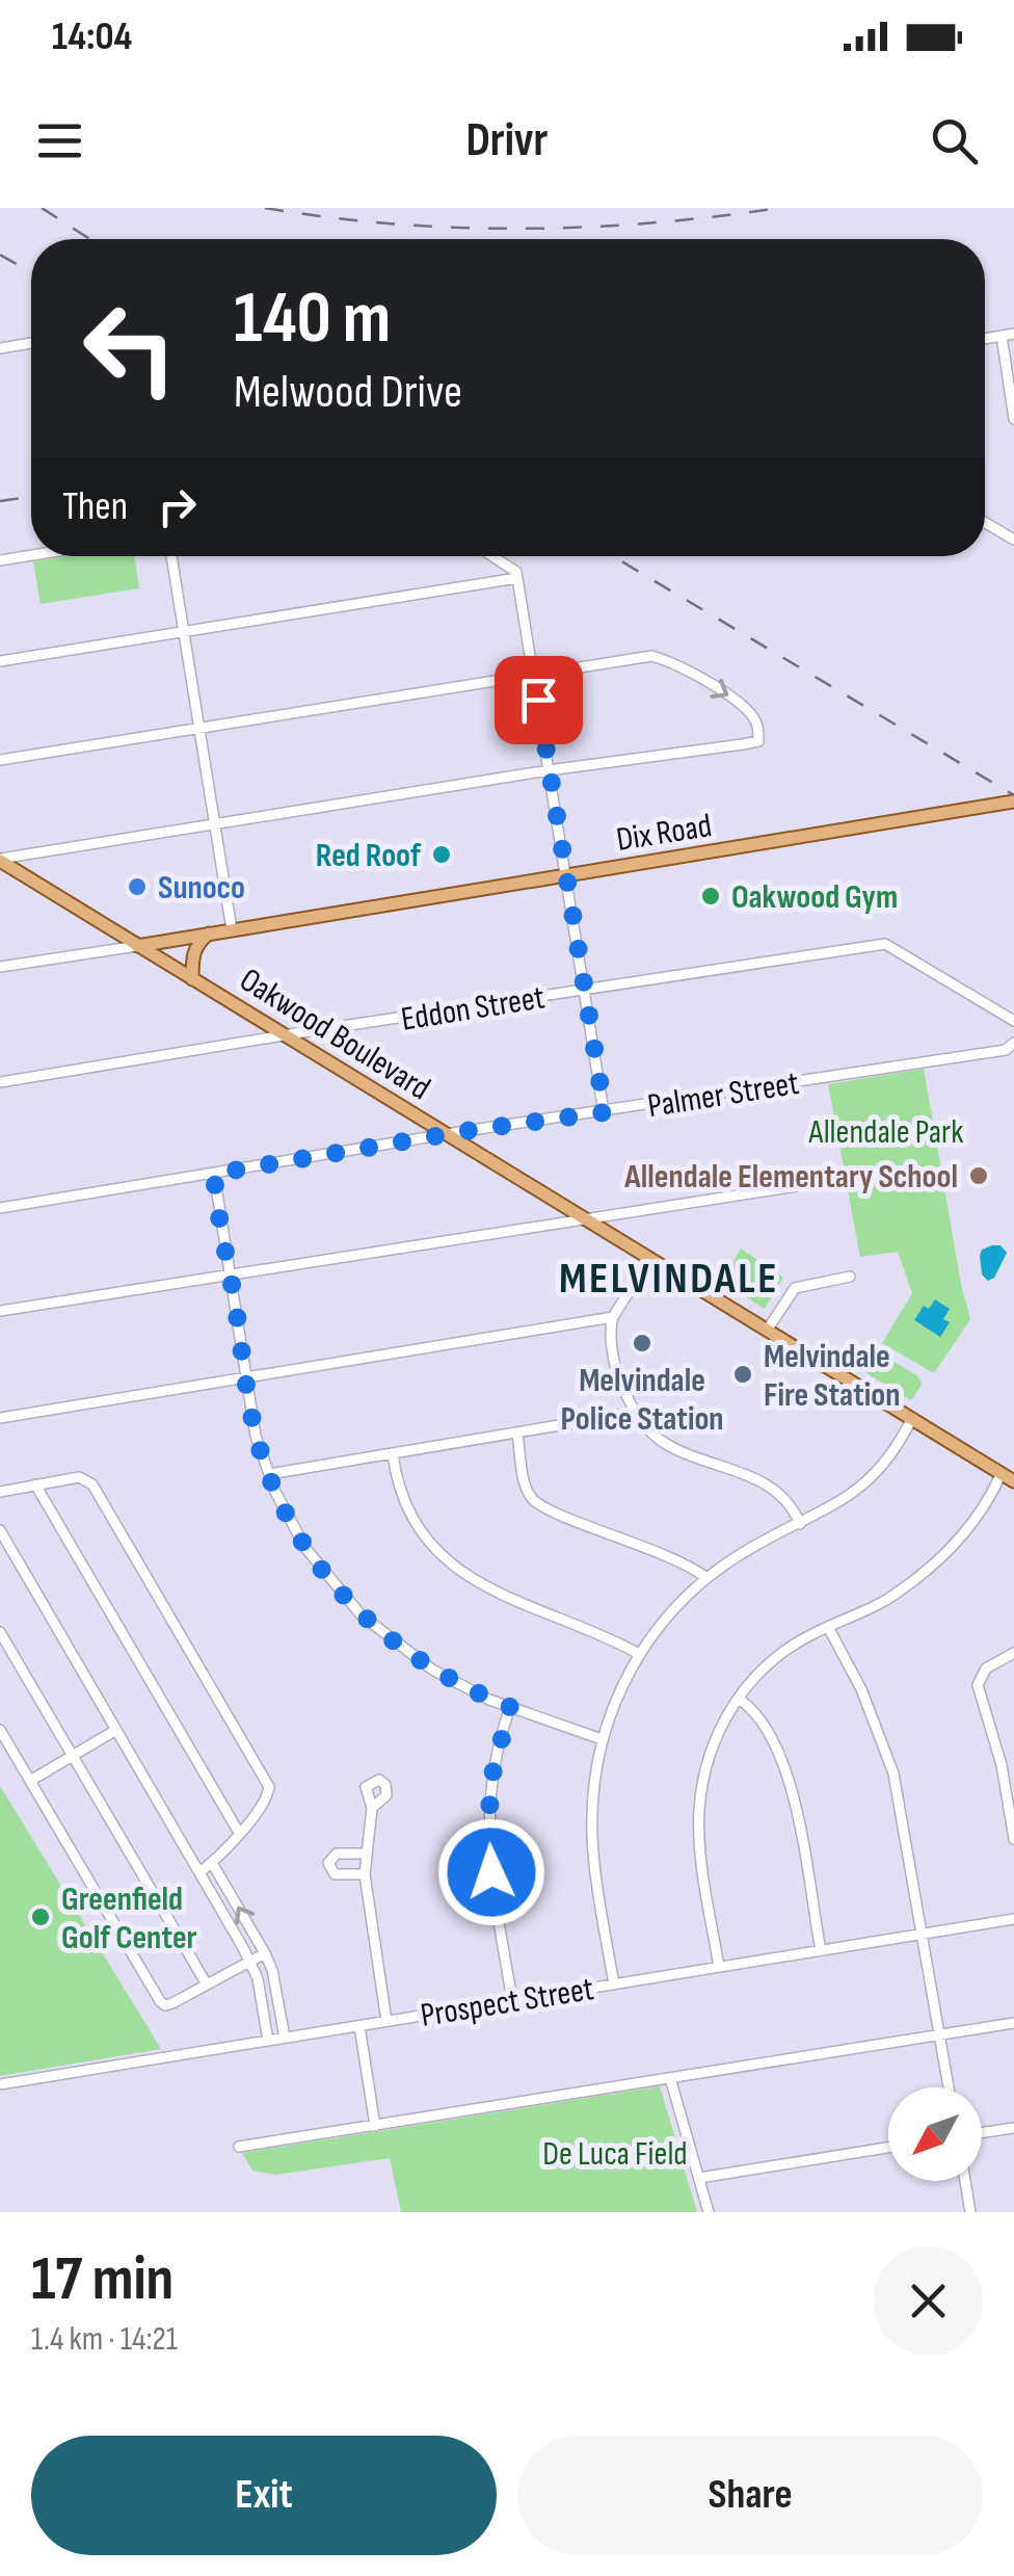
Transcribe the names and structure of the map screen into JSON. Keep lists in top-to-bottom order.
{
  "streets": {
    "main road": ["Dix Road", "Oakwood Boulevard"],
    "street": ["Eddon Street", "Palmer Street", "Prospect Street"]
  },
  "crossings": [
    ["Dix Road", "Oakwood Boulevard"],
    ["Eddon Street", "Oakwood Boulevard"],
    ["Oakwood Boulevard", "Palmer Street"]
  ],
  "districts": ["MELVINDALE"],
  "parks": ["Allendale Park", "De Luca Field"],
  "places": [
    "Red Roof",
    "Sunoco",
    "Oakwood Gym",
    "Allendale Elementary School",
    "Melvindale Police Station",
    "Melvindale Fire Station",
    "Greenfield Golf Center"
  ],
  "north": "bottom left",
  "page": {
    "status": "14:04",
    "header": "Drivr",
    "turn": ["140 m", "Melwood Drive"],
    "then": "Then",
    "heading": ["17 min", "1.4 km · 14:21"],
    "buttons": ["Exit", "Share"]
  }
}
